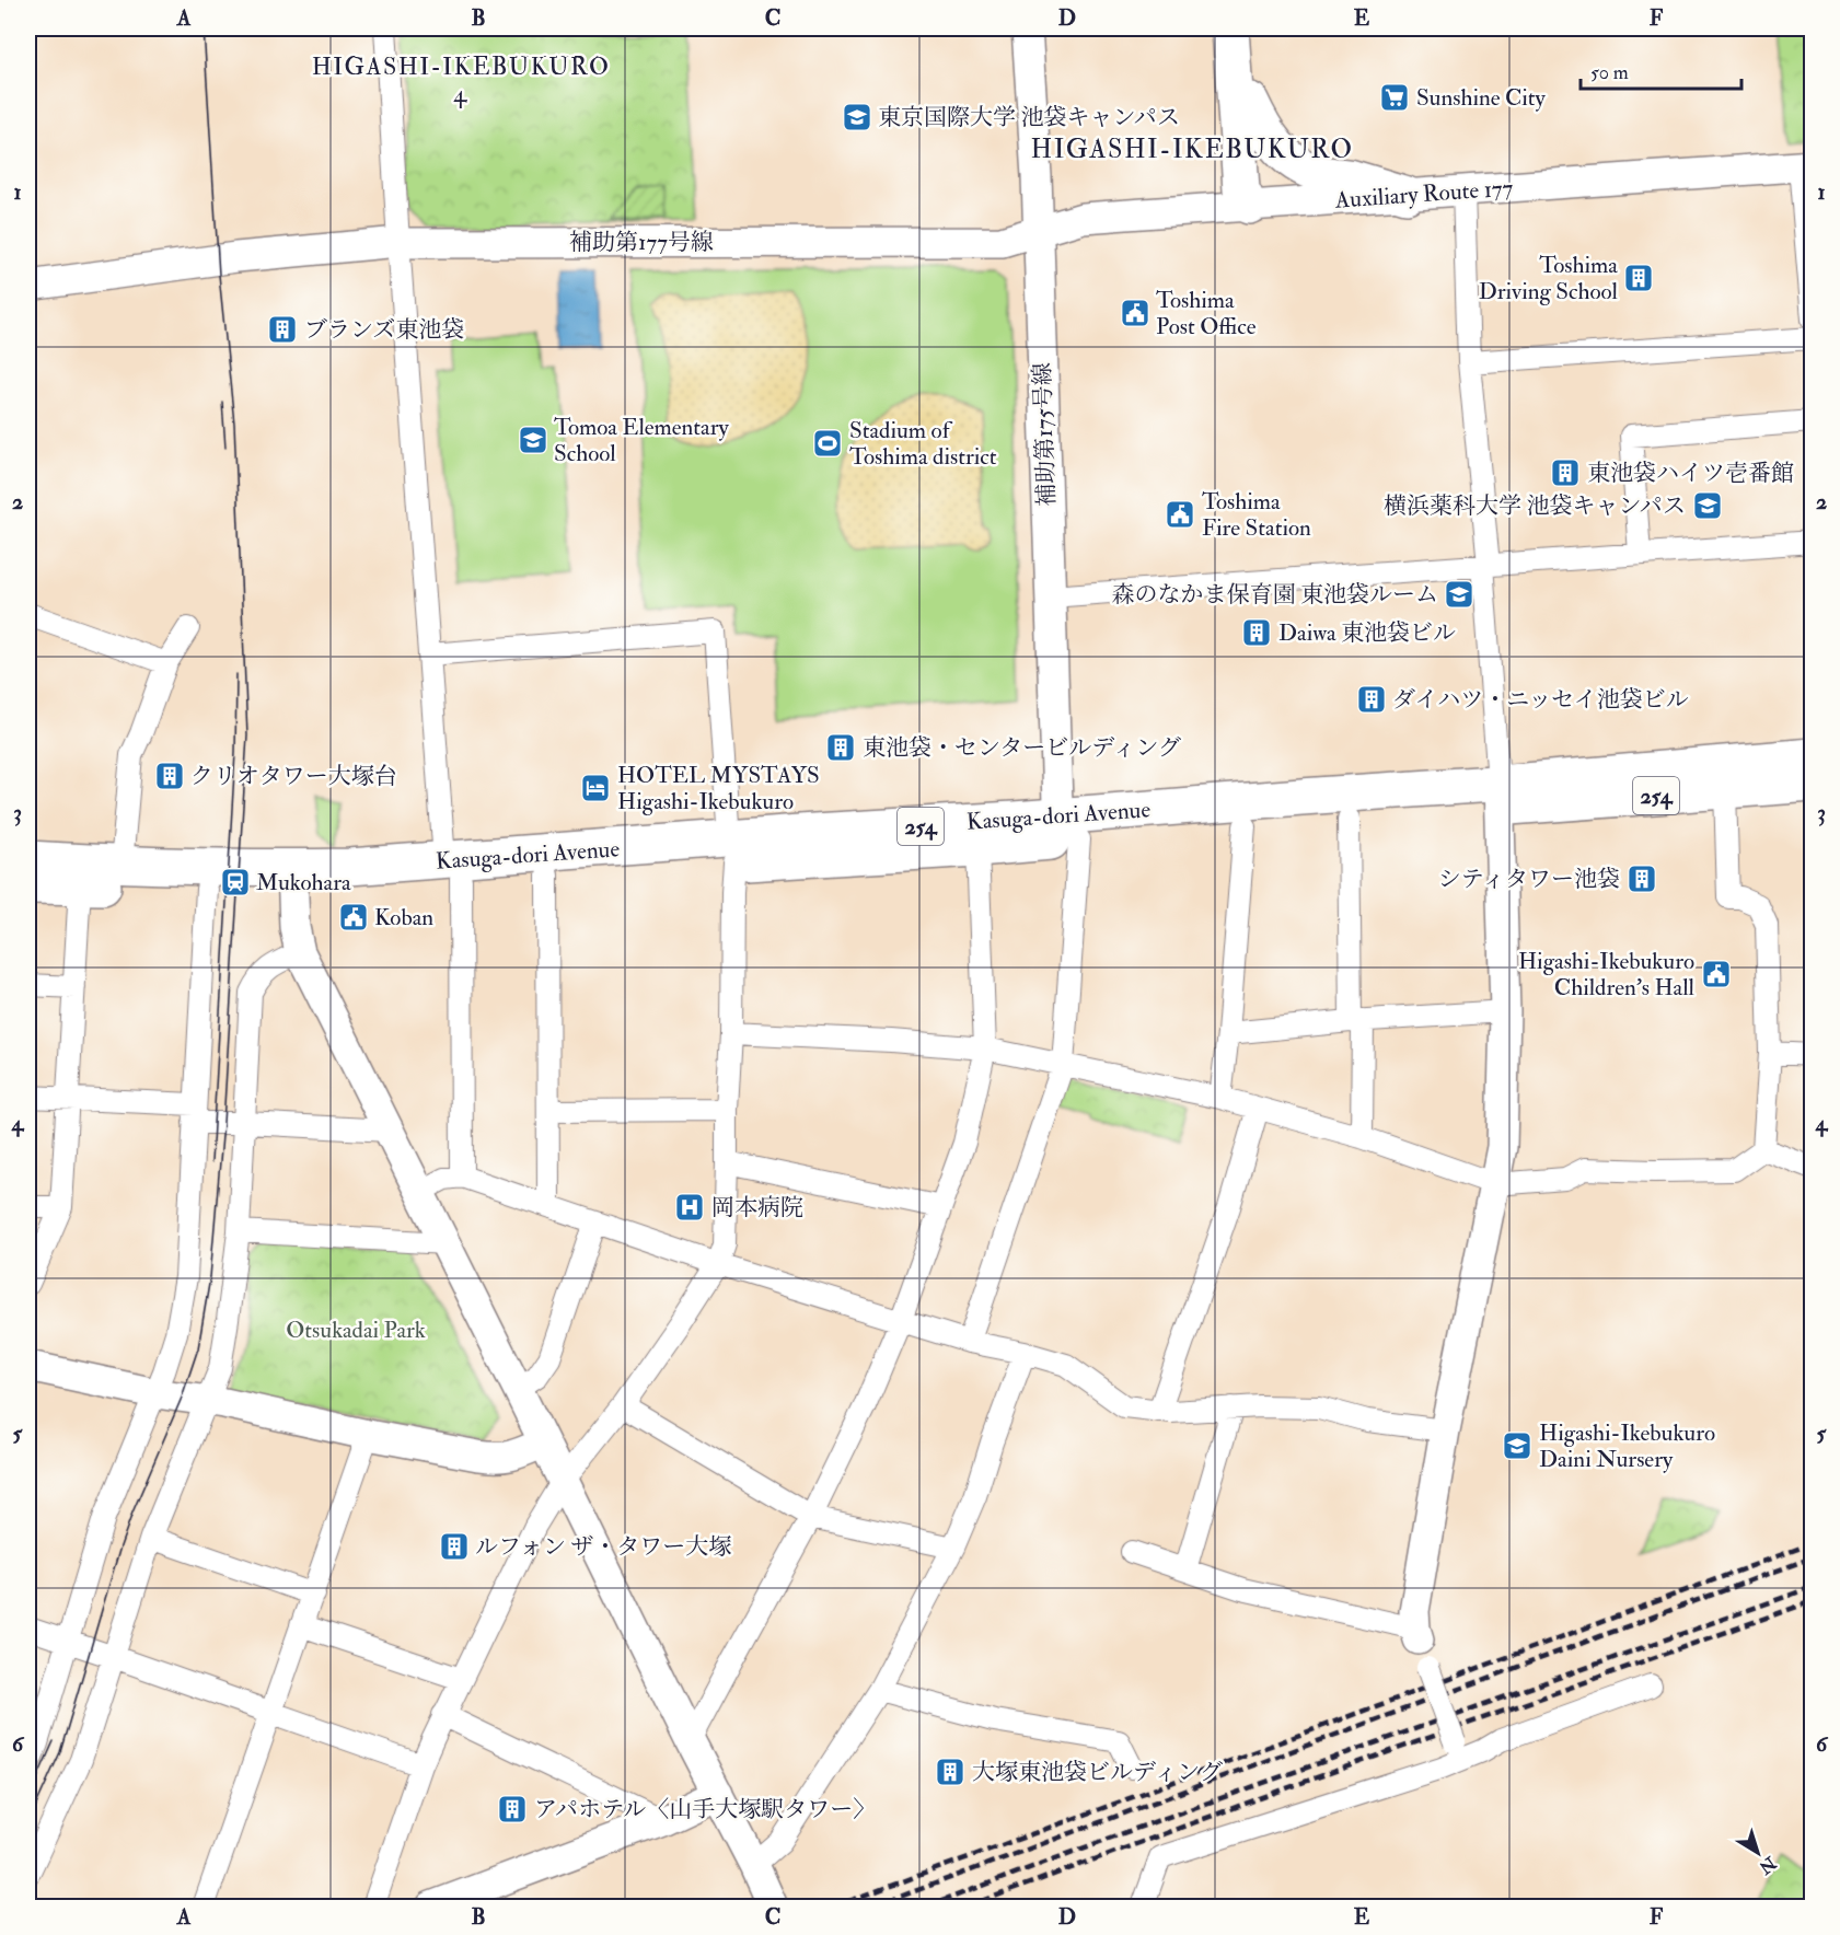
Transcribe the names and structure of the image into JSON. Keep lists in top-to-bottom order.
{
  "streets": {
    "highway": ["254", "Kasuga-dori Avenue"],
    "street": ["Auxiliary Route 177", "補助第177号線", "補助第175号線"]
  },
  "crossings": [
    ["Auxiliary Route 177", "補助第177号線"],
    ["Auxiliary Route 177", "補助第175号線"],
    ["補助第177号線", "補助第175号線"],
    ["補助第175号線", "Kasuga-dori Avenue"]
  ],
  "districts": ["HIGASHI-IKEBUKURO 4", "HIGASHI-IKEBUKURO"],
  "parks": ["Otsukadai Park"],
  "places": {
    "supermarket": ["Sunshine City"],
    "school or university": [
      "東京国際大学 池袋キャンパス",
      "Tomoa Elementary School",
      "横浜薬科大学 池袋キャンパス",
      "森のなかま保育園 東池袋ルーム",
      "Higashi-Ikebukuro Daini Nursery"
    ],
    "building": [
      "Toshima Driving School",
      "ブランズ東池袋",
      "東池袋ハイツ壱番館",
      "Daiwa 東池袋ビル",
      "ダイハツ・ニッセイ池袋ビル",
      "東池袋・センタービルディング",
      "クリオタワー大塚台",
      "シティタワー池袋",
      "ルフォン ザ・タワー大塚",
      "大塚東池袋ビルディング",
      "アパホテル〈山手大塚駅タワー〉"
    ],
    "public building": [
      "Toshima Post Office",
      "Toshima Fire Station",
      "Koban",
      "Higashi-Ikebukuro Children's Hall"
    ],
    "sports": ["Stadium of Toshima district"],
    "hotel": ["HOTEL MYSTAYS Higashi-Ikebukuro"],
    "station": ["Mukohara"],
    "hospital": ["岡本病院"]
  },
  "scale_bar": "50 m",
  "north": "bottom right",
  "grid": {
    "columns": [
      "A",
      "B",
      "C",
      "D",
      "E",
      "F"
    ],
    "rows": [
      "1",
      "2",
      "3",
      "4",
      "5",
      "6"
    ]
  }
}
